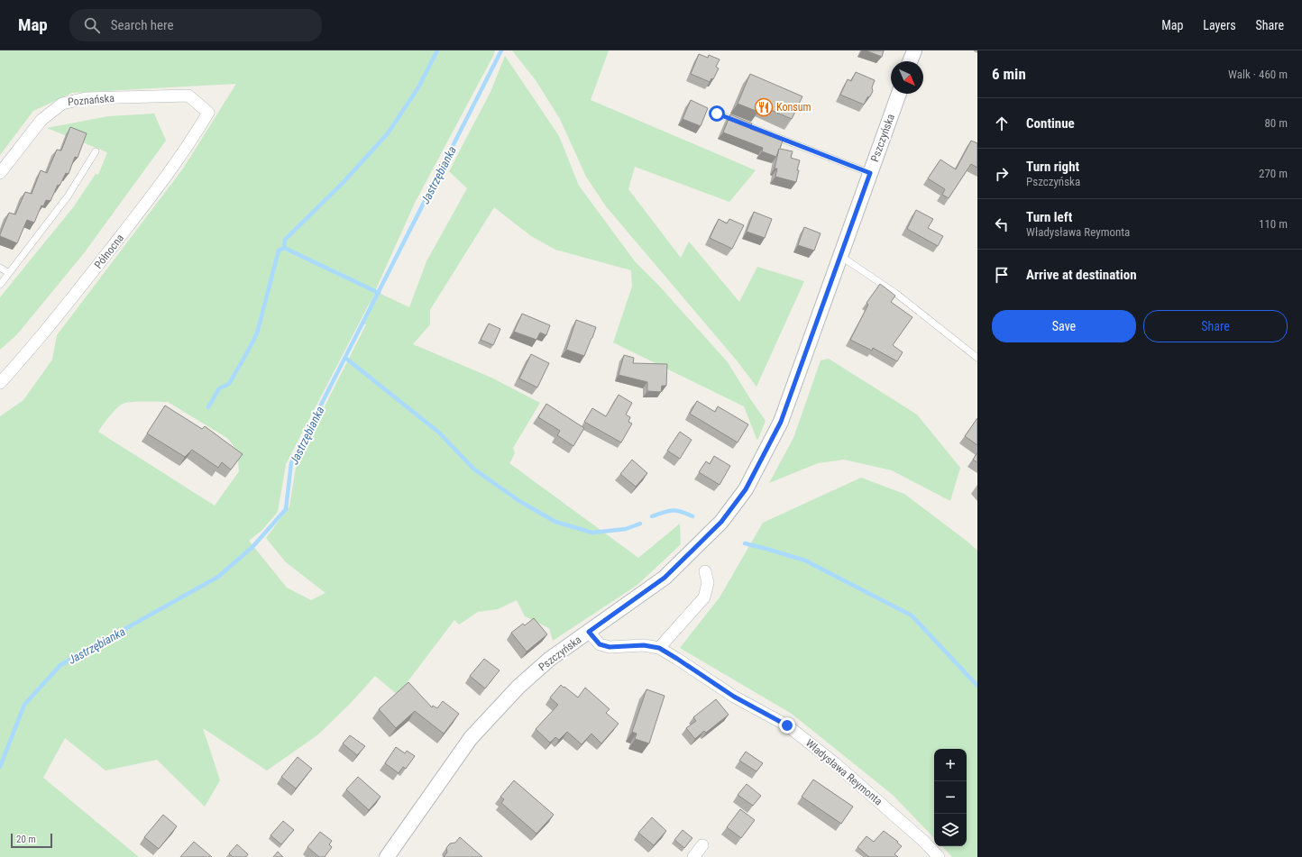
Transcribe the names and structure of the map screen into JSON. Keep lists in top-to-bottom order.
{
  "streets": {
    "street": [
      "Poznańska",
      "Pszczyńska",
      "Północna",
      "Władysława Reymonta"
    ]
  },
  "crossings": [
    ["Poznańska", "Północna"],
    ["Pszczyńska", "Władysława Reymonta"]
  ],
  "water": ["Jastrzębianka"],
  "places": {
    "restaurant": ["Konsum"]
  },
  "scale_bar": "20 m",
  "north": "bottom right",
  "page": {
    "header": "Map",
    "search": "Search here",
    "nav": ["Map", "Layers", "Share"],
    "heading": ["6 min", "Walk · 460 m"],
    "list": [
      ["Continue", "80 m"],
      ["Turn right", "Pszczyńska", "270 m"],
      ["Turn left", "Władysława Reymonta", "110 m"],
      "Arrive at destination"
    ],
    "buttons": ["Save", "Share"],
    "map_buttons": ["+", "−"],
    "scale": "20 m"
  }
}
